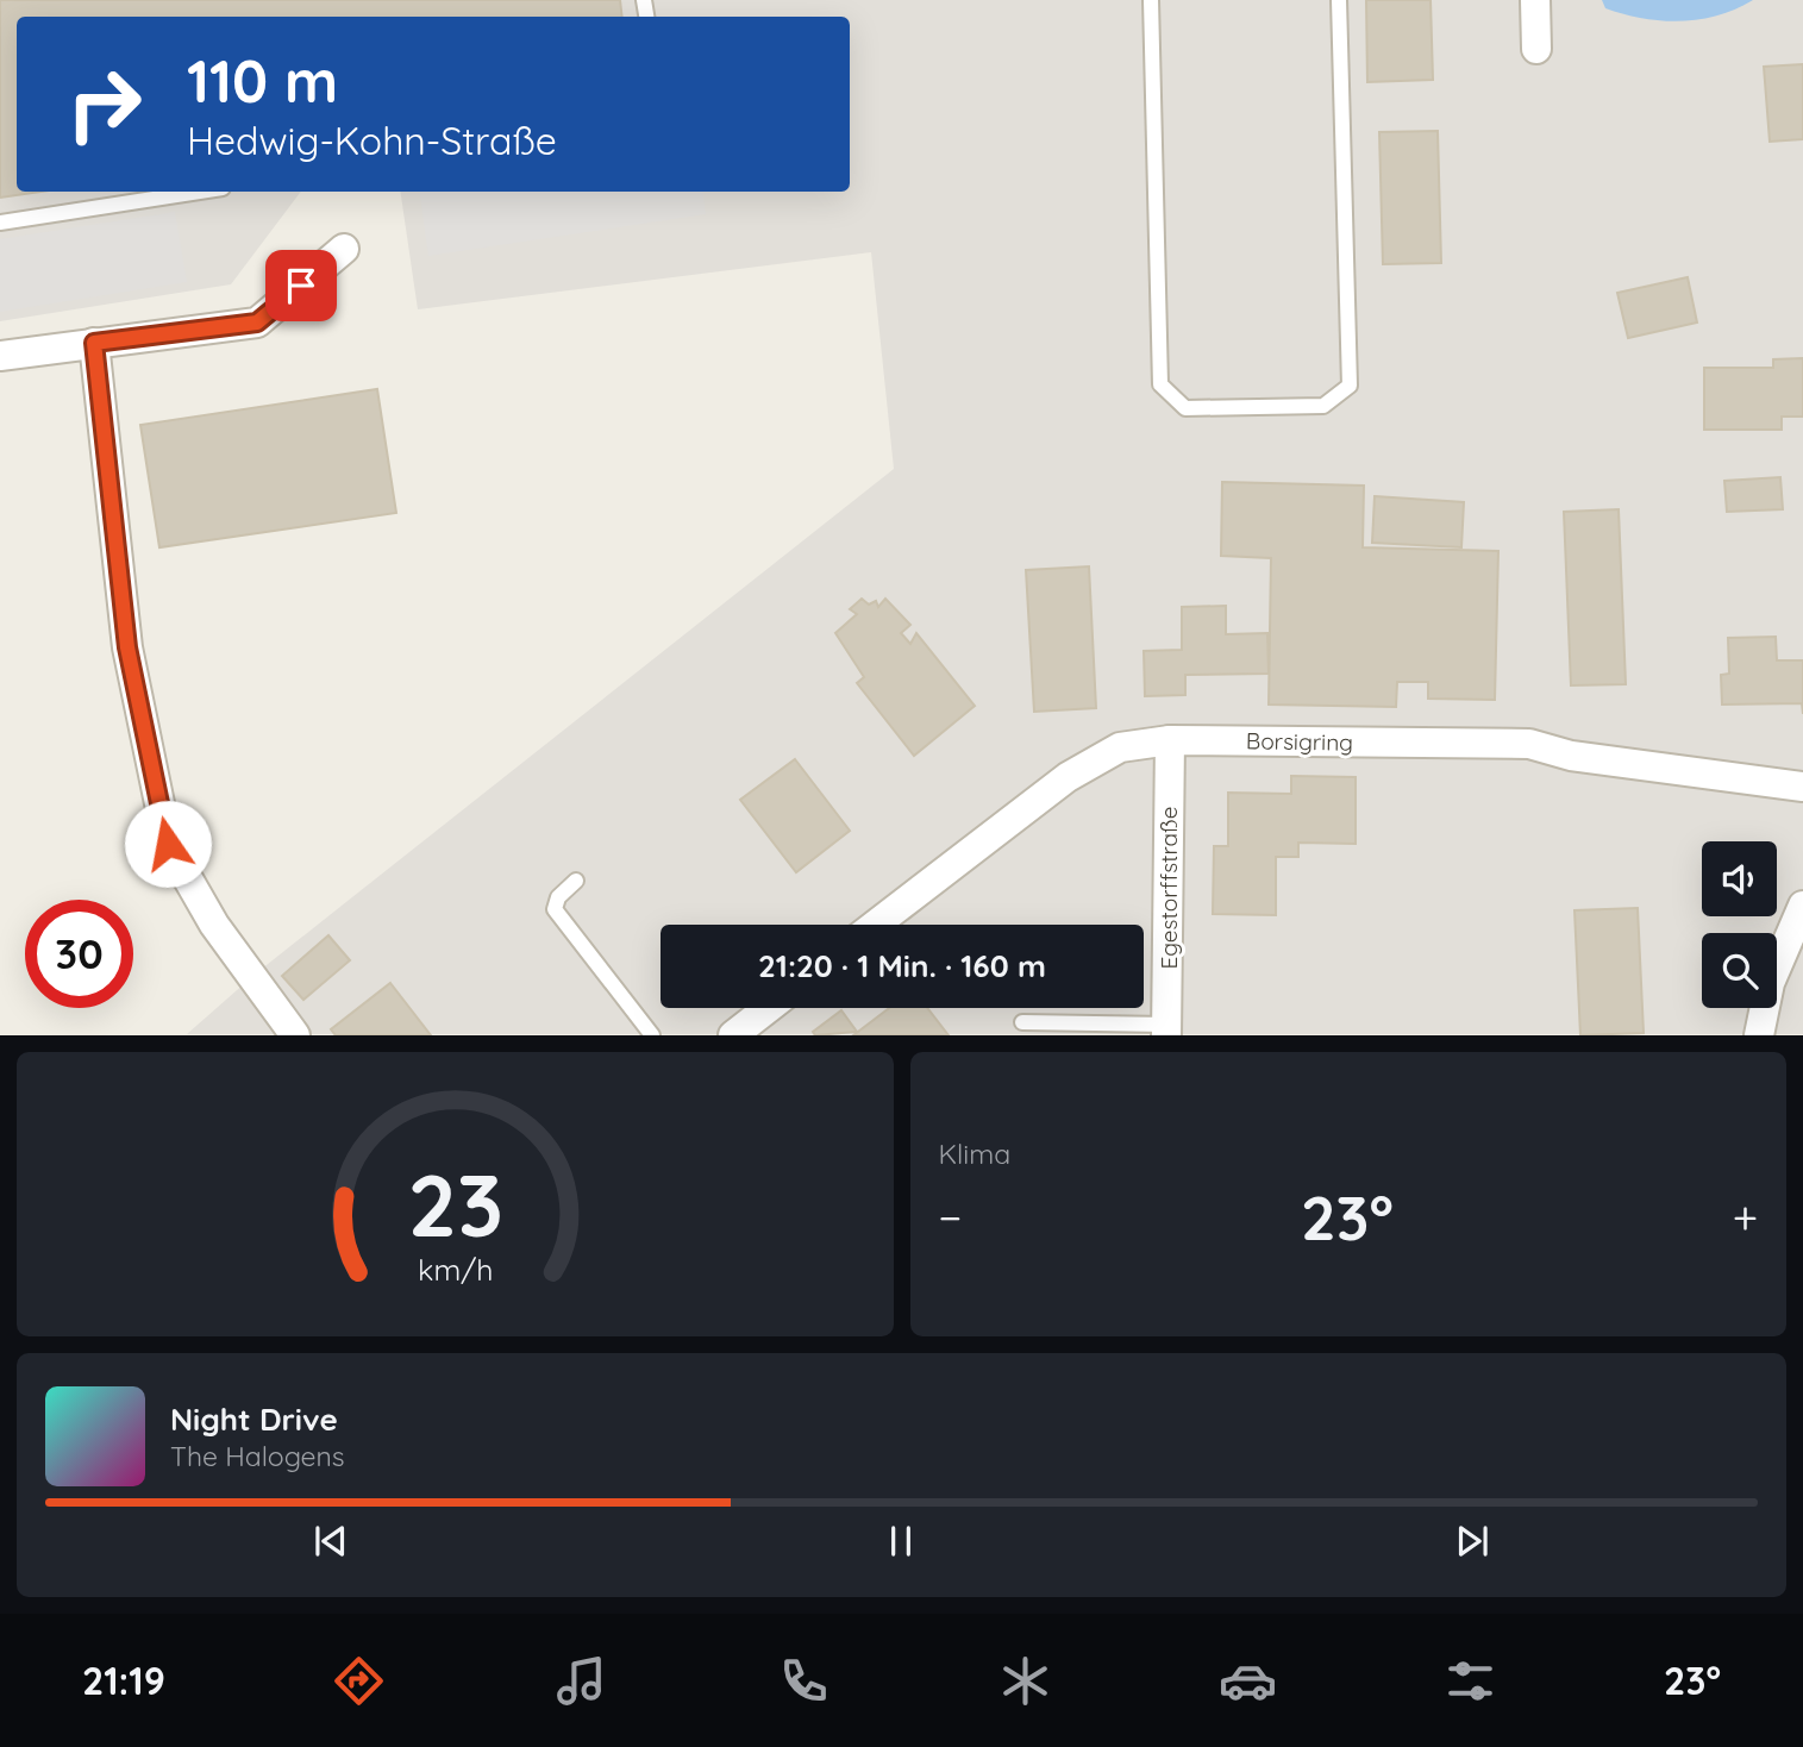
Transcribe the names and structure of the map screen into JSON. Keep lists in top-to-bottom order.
{
  "streets": {
    "street": ["Borsigring", "Egestorffstraße"]
  },
  "crossings": [
    ["Borsigring", "Egestorffstraße"]
  ],
  "page": {
    "turn": ["110 m", "Hedwig-Kohn-Straße"],
    "limit": "30",
    "trip": "21:20 · 1 Min. · 160 m",
    "tile": "Klima",
    "heat": ["−", "23°", "+"],
    "song": ["Night Drive", "The Halogens"],
    "tabs": ["21:19", "23°"],
    "gauge": ["23", "km/h"]
  }
}
